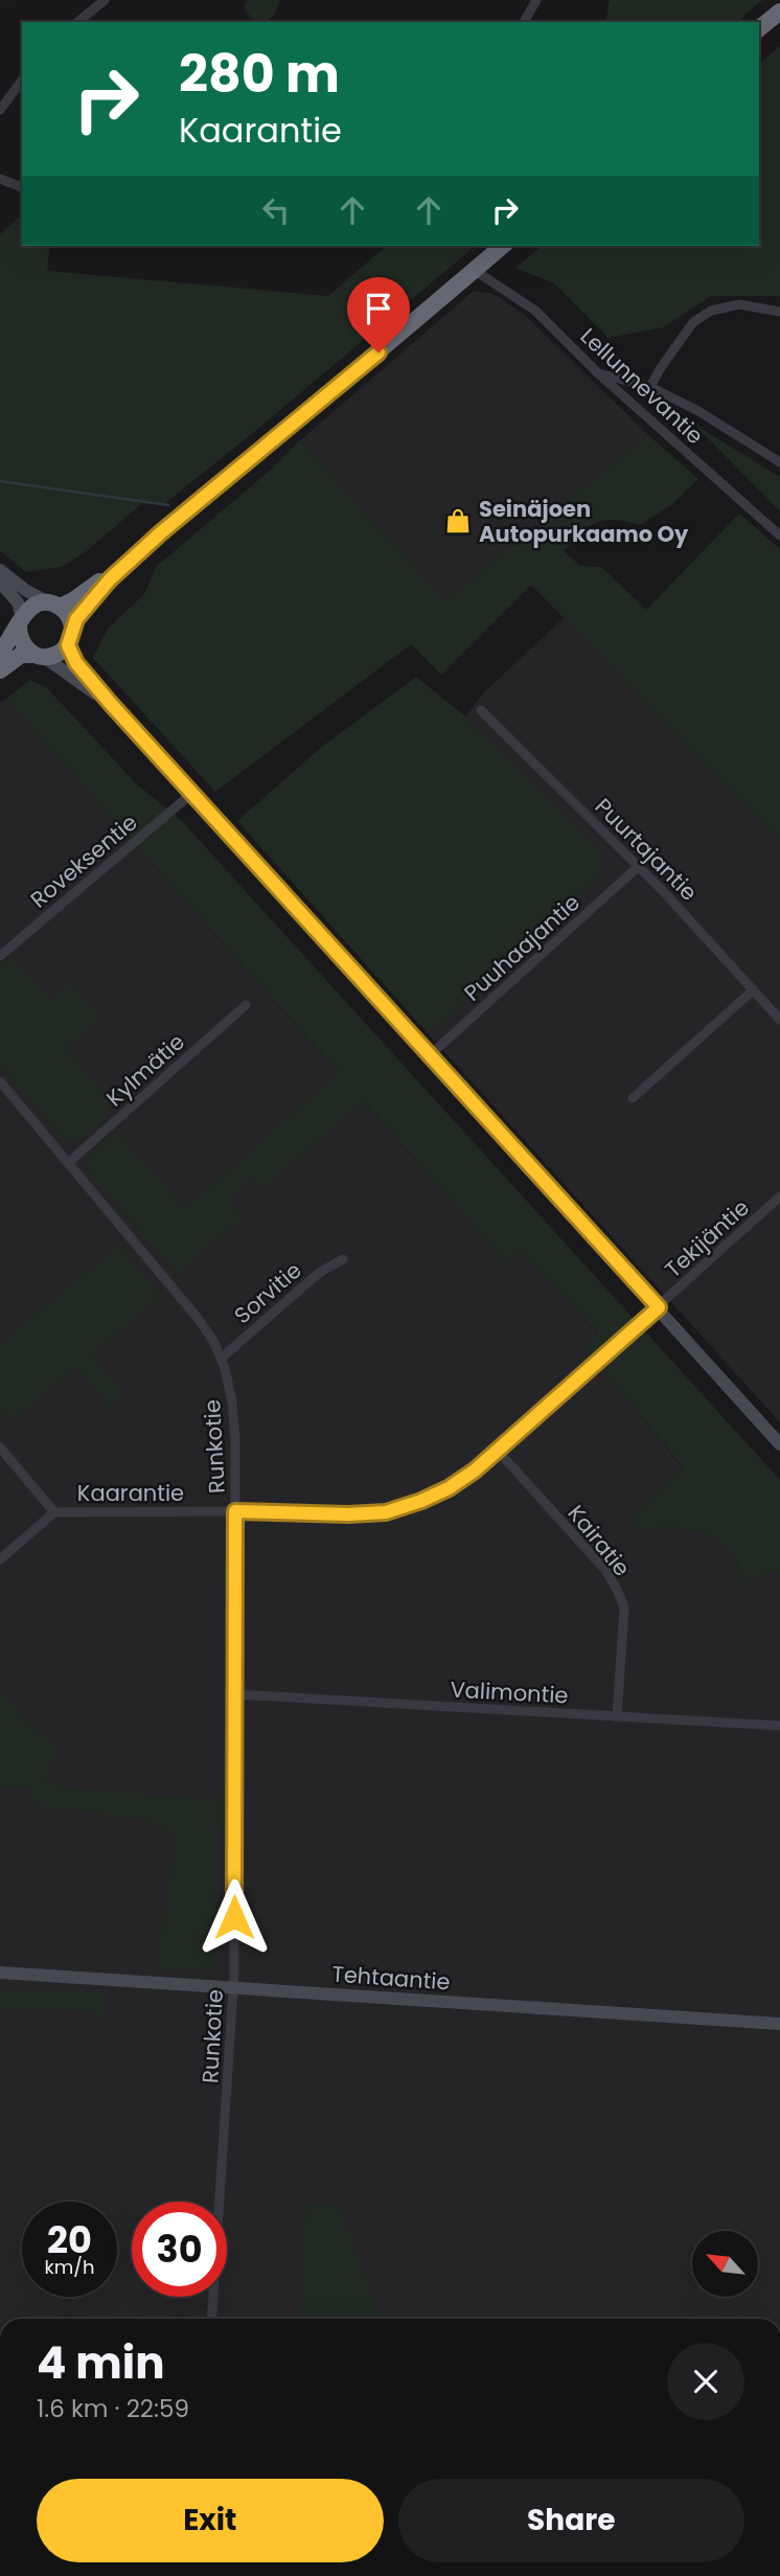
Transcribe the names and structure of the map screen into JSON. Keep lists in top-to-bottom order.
{
  "streets": {
    "main road": ["Tehtaantie"],
    "street": [
      "Lellunnevantie",
      "Puurtajantie",
      "Roveksentie",
      "Puuhaajantie",
      "Kylmätie",
      "Tekijäntie",
      "Sorvitie",
      "Runkotie",
      "Kaarantie",
      "Kairatie",
      "Valimontie"
    ]
  },
  "crossings": [
    ["Puurtajantie", "Puuhaajantie"],
    ["Kylmätie", "Runkotie"],
    ["Tekijäntie", "Kaarantie"],
    ["Sorvitie", "Runkotie"],
    ["Runkotie", "Kaarantie"],
    ["Runkotie", "Valimontie"],
    ["Runkotie", "Tehtaantie"],
    ["Kaarantie", "Kairatie"],
    ["Kairatie", "Valimontie"]
  ],
  "places": {
    "shop": ["Seinäjoen Autopurkaamo Oy"]
  },
  "north": "top left",
  "page": {
    "turn": ["280 m", "Kaarantie"],
    "speed": "20 km/h",
    "limit": "30",
    "heading": ["4 min", "1.6 km · 22:59"],
    "buttons": ["Exit", "Share"]
  }
}
